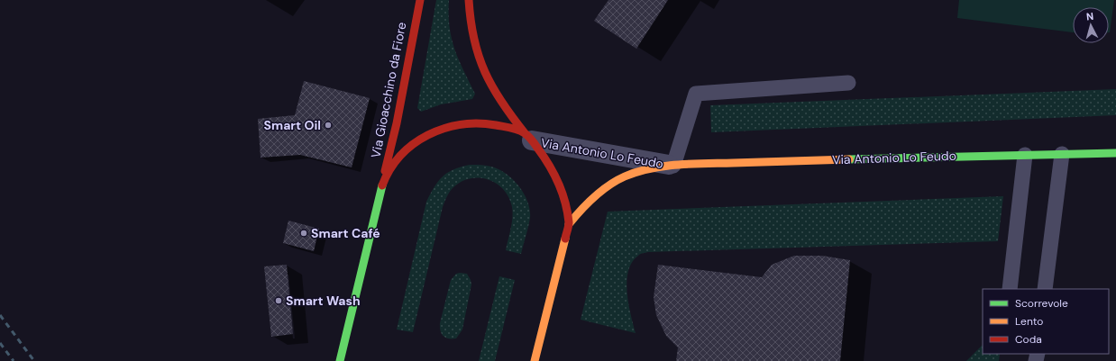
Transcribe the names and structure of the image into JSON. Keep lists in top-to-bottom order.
{
  "streets": {
    "street": ["Via Gioacchino da Fiore", "Via Antonio Lo Feudo"]
  },
  "places": ["Smart Oil", "Smart Café", "Smart Wash"],
  "legend": ["Scorrevole", "Lento", "Coda"],
  "north": "top"
}
